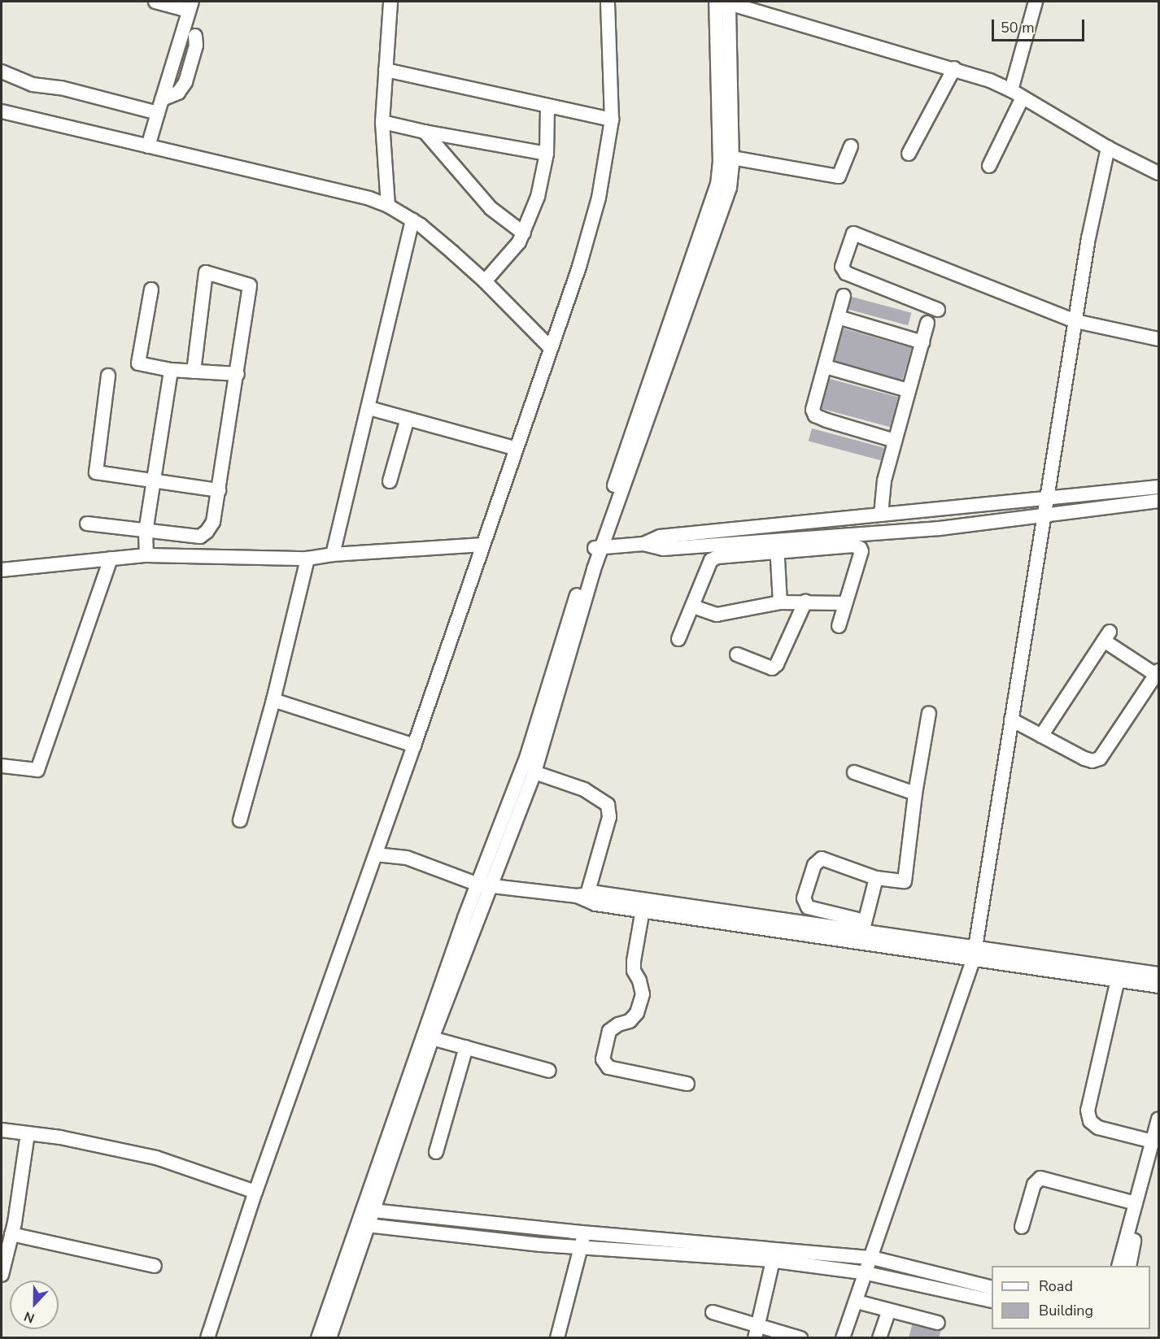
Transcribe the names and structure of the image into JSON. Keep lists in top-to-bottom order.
{
  "legend": ["Road", "Building"],
  "scale_bar": "50 m",
  "north": "bottom"
}
